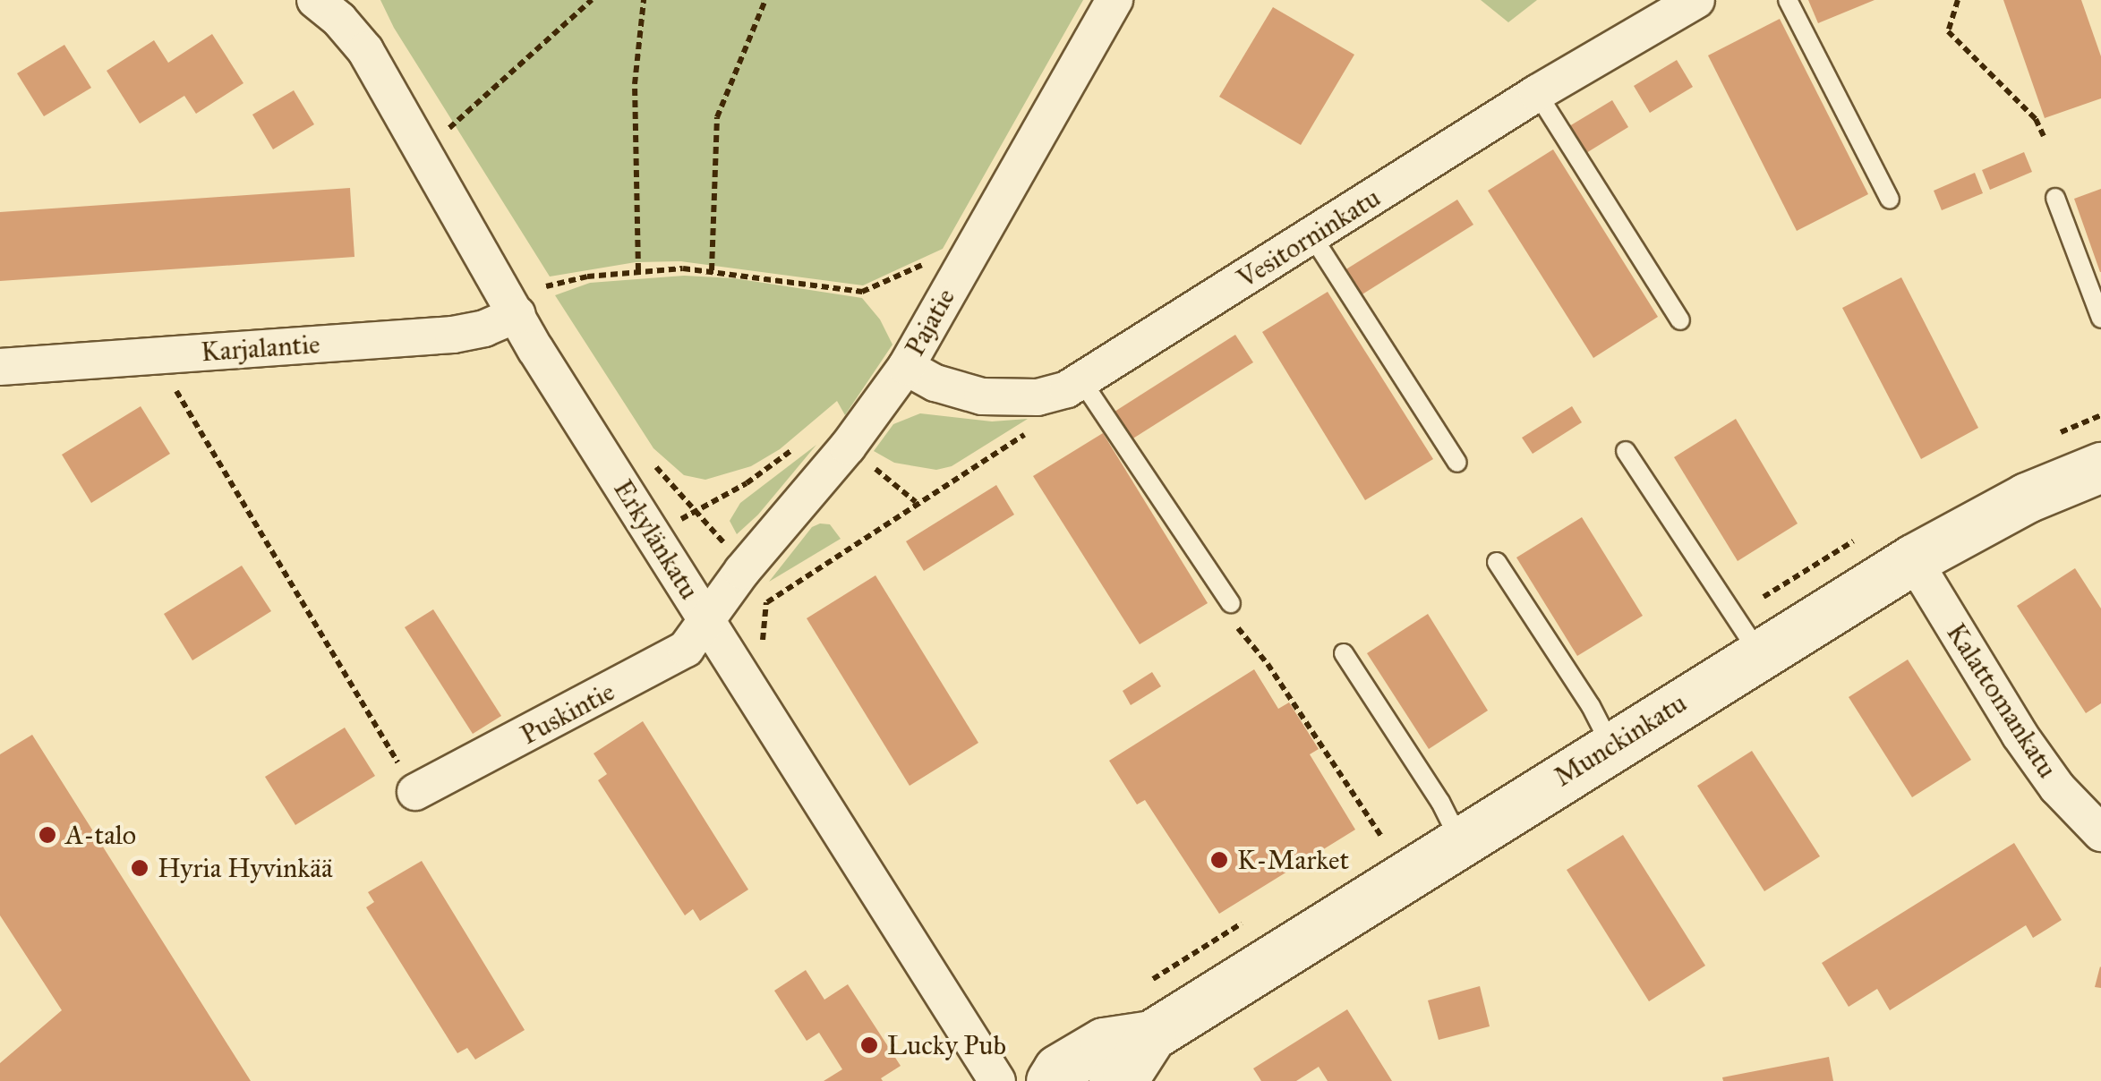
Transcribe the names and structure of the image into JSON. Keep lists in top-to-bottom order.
{
  "streets": {
    "main road": ["Munckinkatu"],
    "street": [
      "Vesitorninkatu",
      "Pajatie",
      "Karjalantie",
      "Erkylänkatu",
      "Kalattomankatu",
      "Puskintie"
    ]
  },
  "crossings": [
    ["Vesitorninkatu", "Pajatie"],
    ["Pajatie", "Erkylänkatu"],
    ["Pajatie", "Puskintie"],
    ["Karjalantie", "Erkylänkatu"],
    ["Erkylänkatu", "Puskintie"],
    ["Kalattomankatu", "Munckinkatu"]
  ],
  "places": [
    "A-talo",
    "K-Market",
    "Hyria Hyvinkää",
    "Lucky Pub"
  ]
}
